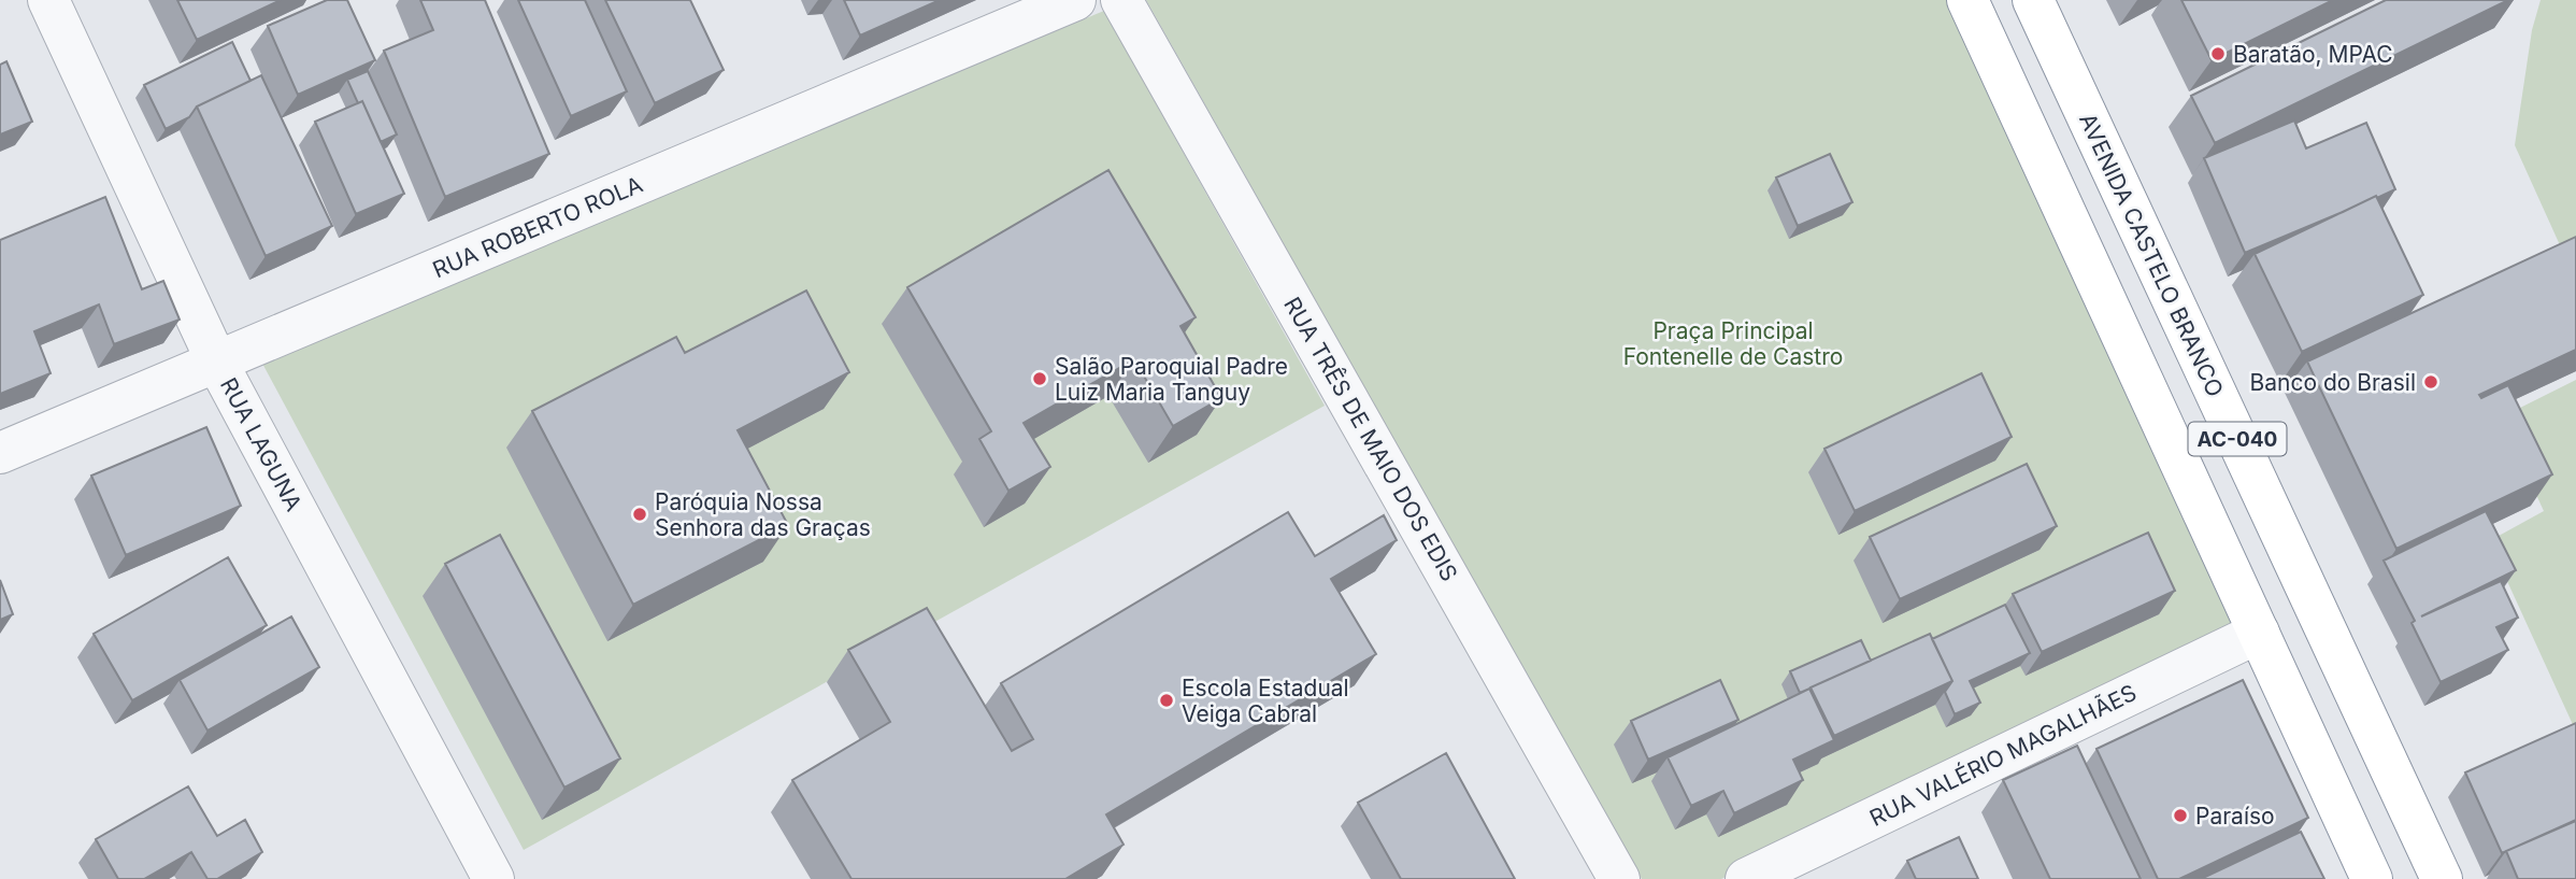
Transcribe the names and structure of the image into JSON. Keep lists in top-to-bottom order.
{
  "streets": {
    "highway": ["AVENIDA CASTELO BRANCO", "AC-040"],
    "street": [
      "RUA ROBERTO ROLA",
      "RUA TRÊS DE MAIO DOS EDIS",
      "RUA LAGUNA",
      "RUA VALÉRIO MAGALHÃES"
    ]
  },
  "crossings": [
    ["RUA ROBERTO ROLA", "RUA LAGUNA"],
    ["AC-040", "RUA VALÉRIO MAGALHÃES"]
  ],
  "parks": ["Praça Principal Fontenelle de Castro"],
  "places": [
    "Baratão, MPAC",
    "Salão Paroquial Padre Luiz Maria Tanguy",
    "Banco do Brasil",
    "Paróquia Nossa Senhora das Graças",
    "Escola Estadual Veiga Cabral",
    "Paraíso"
  ]
}
